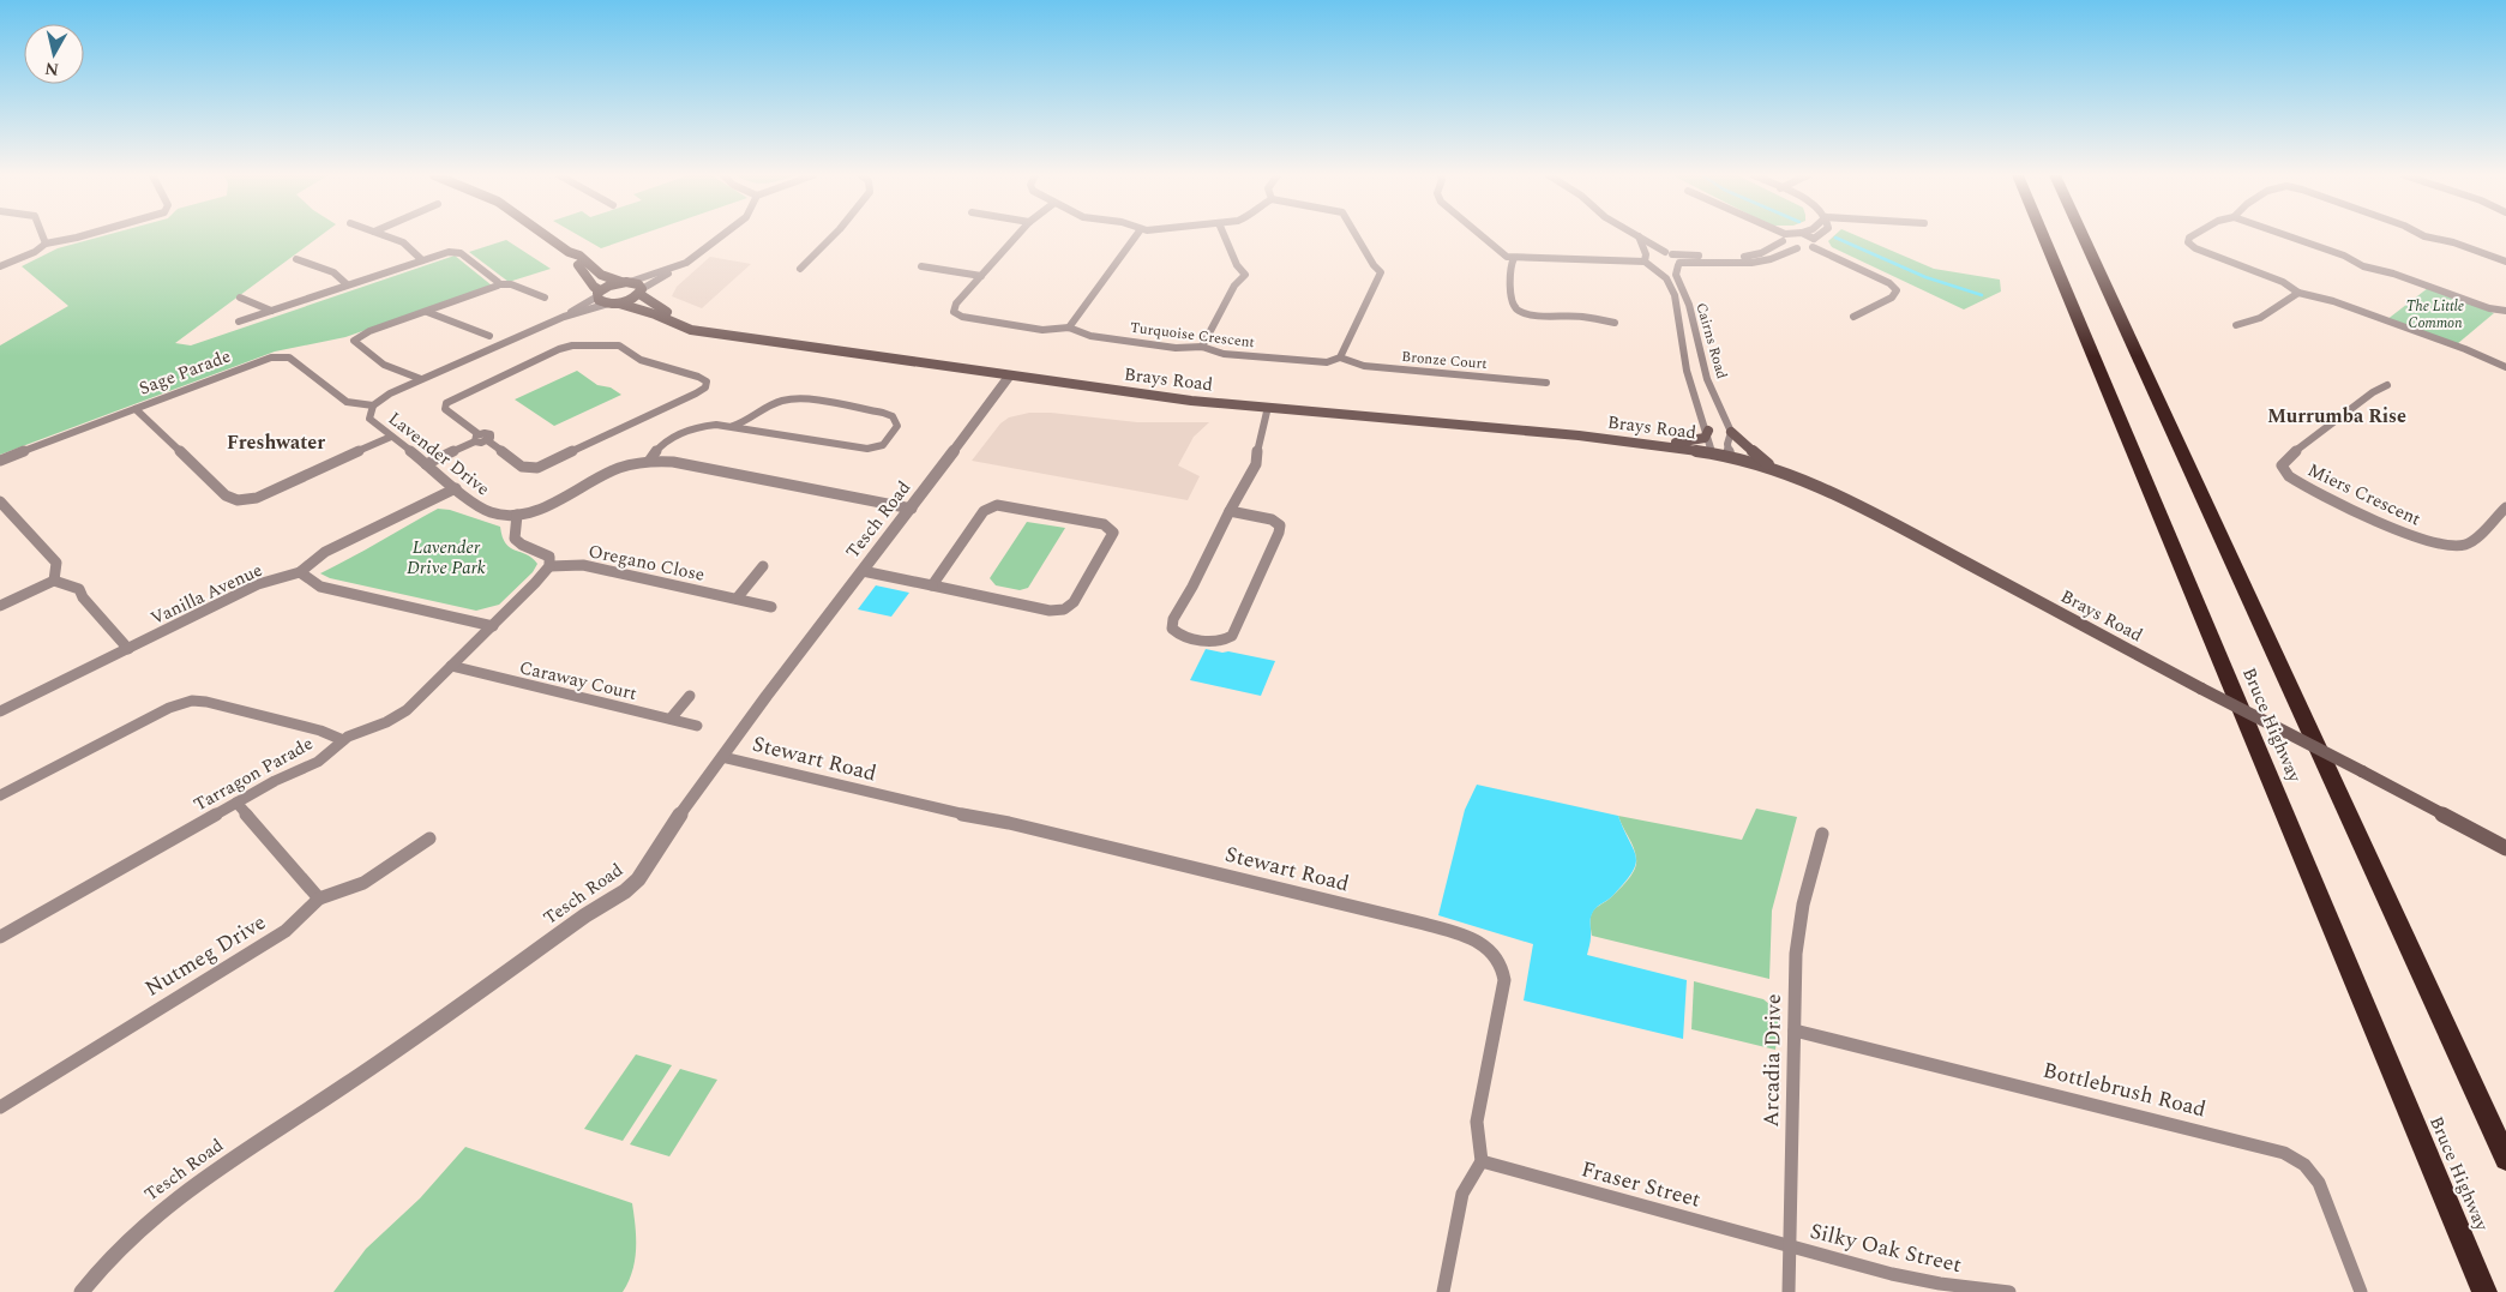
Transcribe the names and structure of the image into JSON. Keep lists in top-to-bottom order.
{
  "streets": {
    "highway": ["Bruce Highway"],
    "main road": ["Brays Road"],
    "street": [
      "Turquoise Crescent",
      "Cairns Road",
      "Bronze Court",
      "Sage Parade",
      "Lavender Drive",
      "Miers Crescent",
      "Tesch Road",
      "Oregano Close",
      "Vanilla Avenue",
      "Caraway Court",
      "Stewart Road",
      "Tarragon Parade",
      "Nutmeg Drive",
      "Arcadia Drive",
      "Bottlebrush Road",
      "Fraser Street",
      "Silky Oak Street"
    ]
  },
  "crossings": [
    ["Turquoise Crescent", "Bronze Court"],
    ["Cairns Road", "Brays Road"],
    ["Sage Parade", "Lavender Drive"],
    ["Brays Road", "Tesch Road"],
    ["Lavender Drive", "Tesch Road"],
    ["Lavender Drive", "Vanilla Avenue"],
    ["Tesch Road", "Stewart Road"],
    ["Oregano Close", "Tarragon Parade"],
    ["Caraway Court", "Tarragon Parade"],
    ["Stewart Road", "Fraser Street"],
    ["Arcadia Drive", "Bottlebrush Road"],
    ["Arcadia Drive", "Fraser Street"],
    ["Arcadia Drive", "Silky Oak Street"],
    ["Fraser Street", "Silky Oak Street"]
  ],
  "districts": ["Murrumba Rise", "Freshwater"],
  "parks": ["The Little Common", "Lavender Drive Park"],
  "north": "bottom"
}
